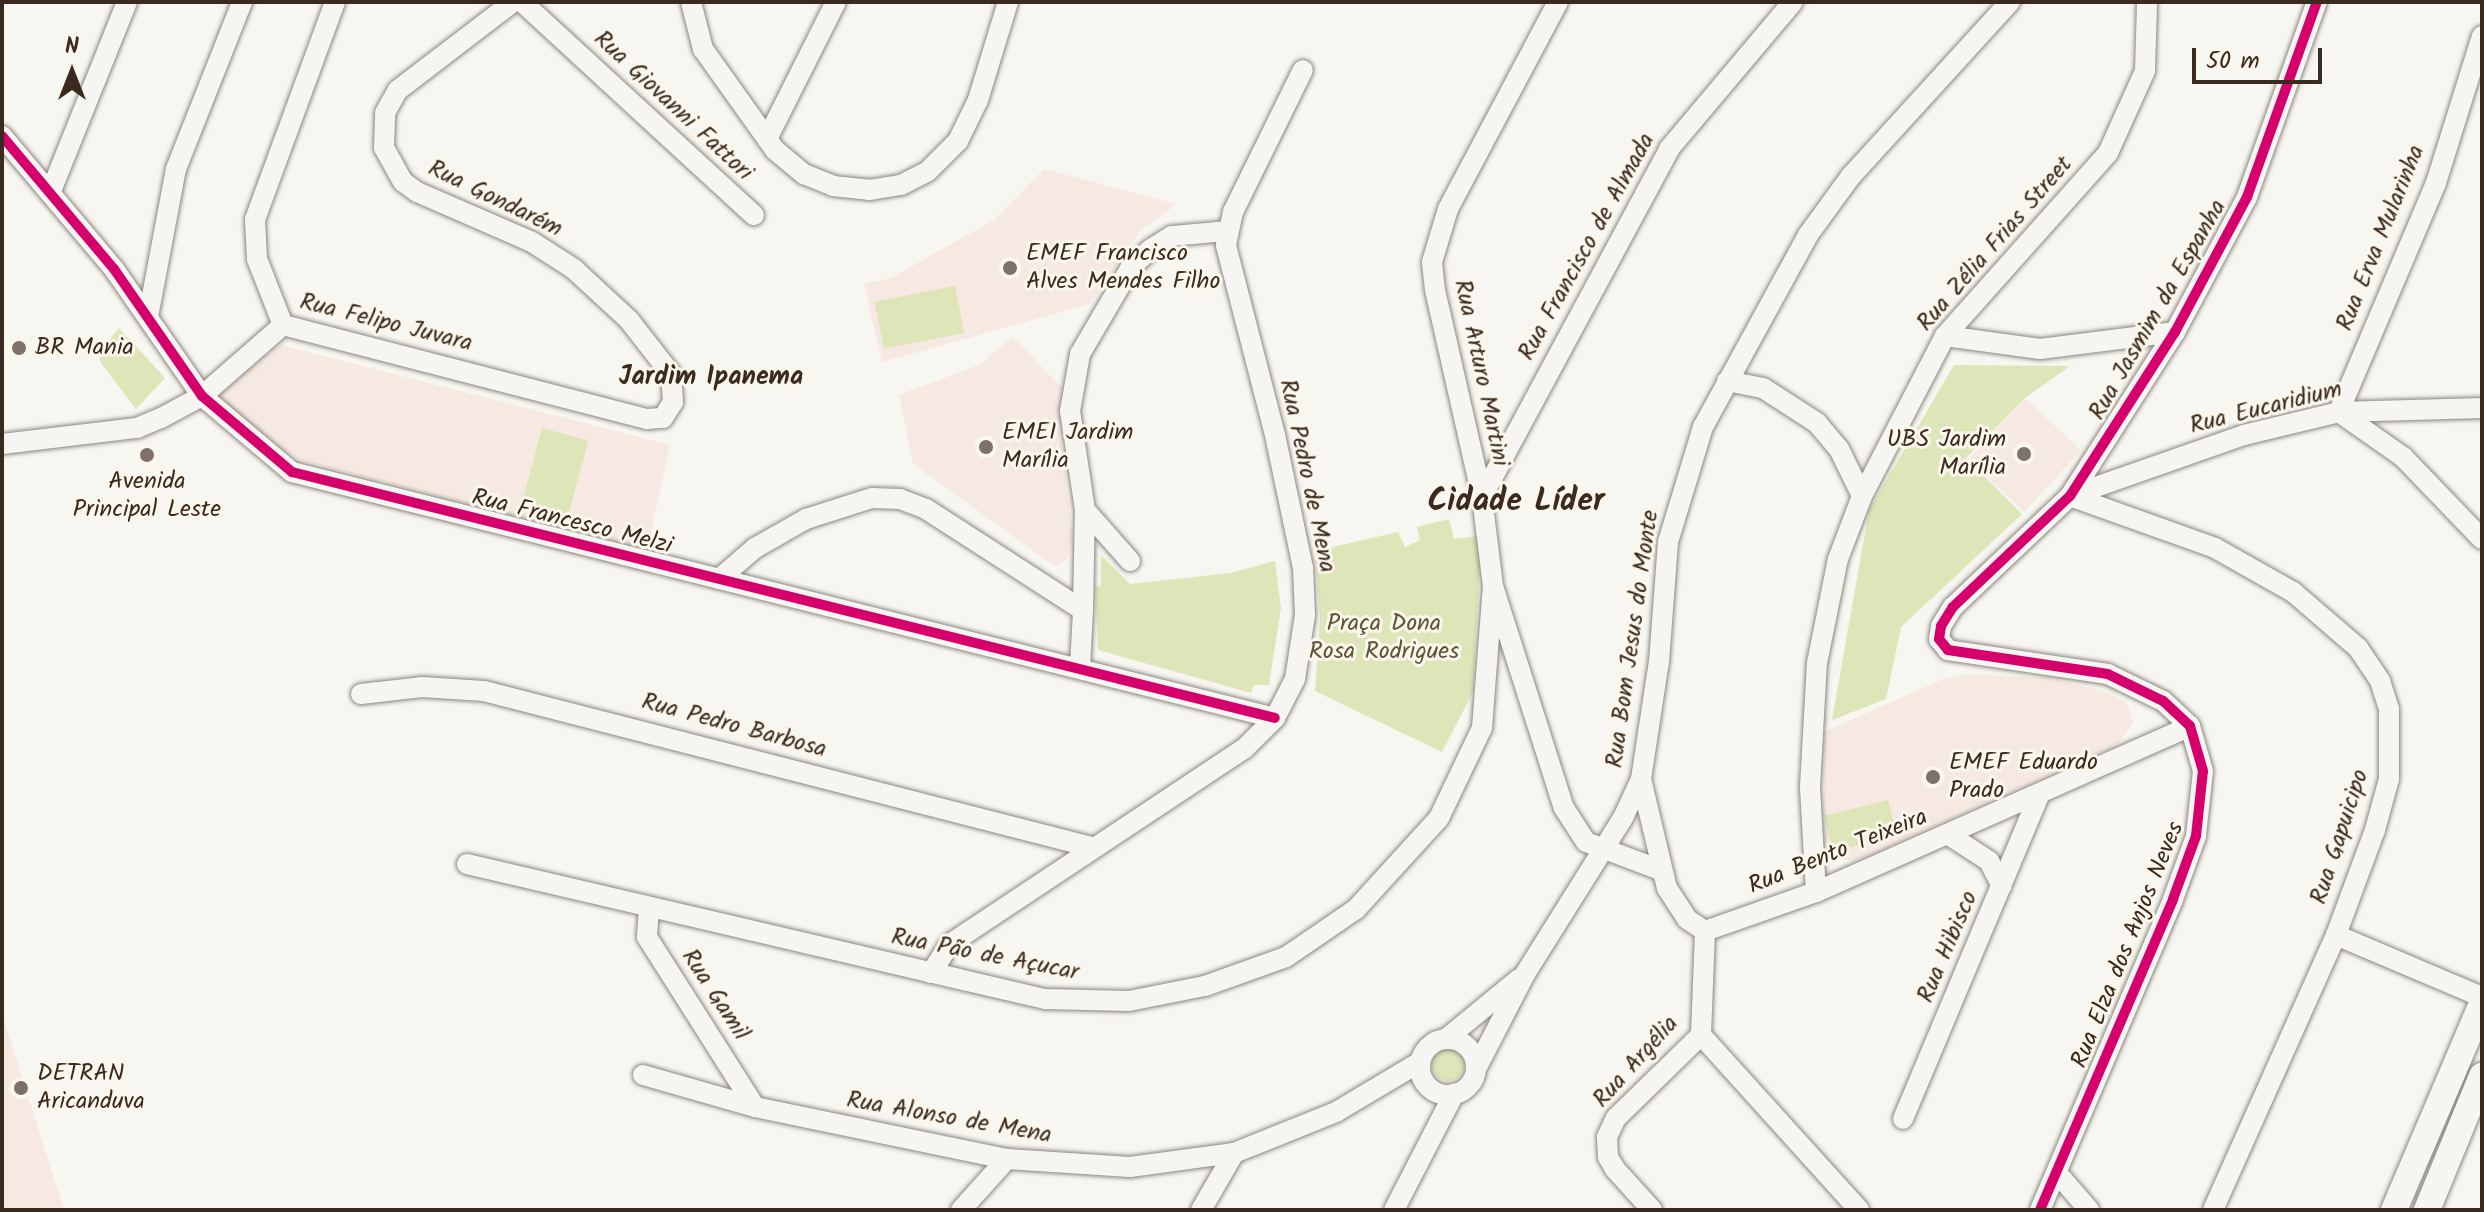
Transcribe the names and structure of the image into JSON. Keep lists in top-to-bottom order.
{
  "streets": {
    "street": [
      "Rua Giovanni Fattori",
      "Rua Gondarém",
      "Rua Erva Mularinha",
      "Rua Zélia Frias Street",
      "Rua Francisco de Almada",
      "Rua Jasmim da Espanha",
      "Rua Felipo Juvara",
      "Rua Arturo Martini",
      "Rua Eucaridium",
      "Rua Pedro de Mena",
      "Rua Francesco Melzi",
      "Rua Bom Jesus do Monte",
      "Rua Pedro Barbosa",
      "Rua Gapuicipo",
      "Rua Bento Teixeira",
      "Rua Elza dos Anjos Neves",
      "Rua Hibisco",
      "Rua Pão de Açucar",
      "Rua Gamil",
      "Rua Argélia",
      "Rua Alonso de Mena"
    ]
  },
  "crossings": [
    ["Rua Gondarém", "Rua Felipo Juvara"],
    ["Rua Erva Mularinha", "Rua Eucaridium"],
    ["Rua Zélia Frias Street", "Rua Bento Teixeira"],
    ["Rua Francisco de Almada", "Rua Arturo Martini"],
    ["Rua Jasmim da Espanha", "Rua Eucaridium"],
    ["Rua Jasmim da Espanha", "Rua Gapuicipo"],
    ["Rua Arturo Martini", "Rua Bom Jesus do Monte"],
    ["Rua Arturo Martini", "Rua Pão de Açucar"],
    ["Rua Eucaridium", "Rua Gapuicipo"],
    ["Rua Pedro de Mena", "Rua Francesco Melzi"],
    ["Rua Pedro de Mena", "Rua Pedro Barbosa"],
    ["Rua Pedro de Mena", "Rua Pão de Açucar"],
    ["Rua Bom Jesus do Monte", "Rua Alonso de Mena"],
    ["Rua Bento Teixeira", "Rua Elza dos Anjos Neves"],
    ["Rua Bento Teixeira", "Rua Hibisco"],
    ["Rua Bento Teixeira", "Rua Argélia"],
    ["Rua Pão de Açucar", "Rua Gamil"],
    ["Rua Gamil", "Rua Alonso de Mena"]
  ],
  "districts": ["Jardim Ipanema", "Cidade Líder"],
  "parks": ["Praça Dona Rosa Rodrigues"],
  "places": [
    "EMEF Francisco Alves Mendes Filho",
    "BR Mania",
    "EMEI Jardim Marília",
    "UBS Jardim Marília",
    "Avenida Principal Leste",
    "EMEF Eduardo Prado",
    "DETRAN Aricanduva"
  ],
  "scale_bar": "50 m",
  "north": "top"
}
